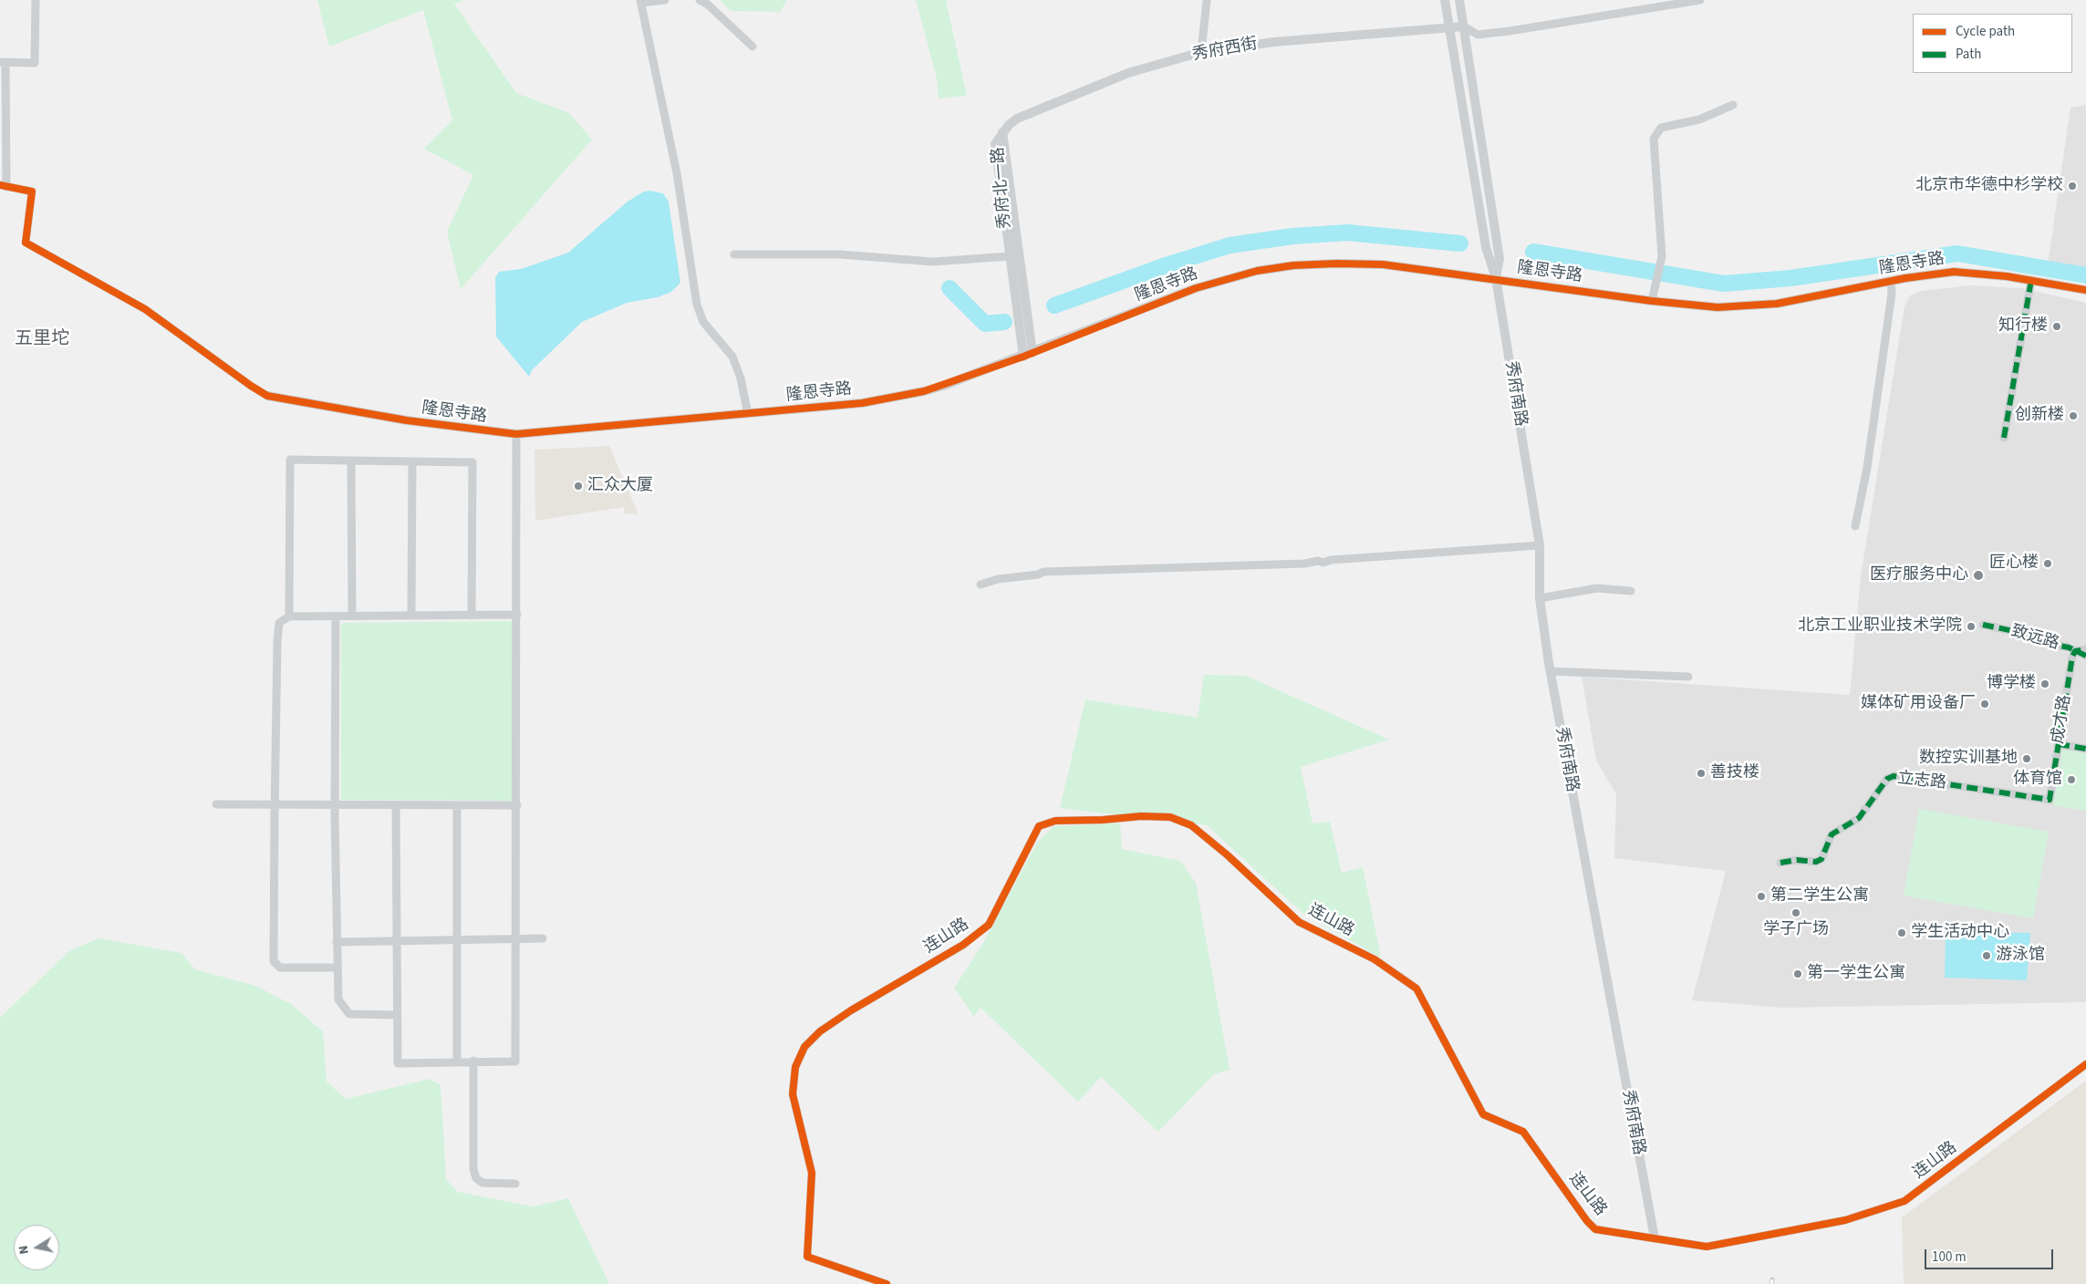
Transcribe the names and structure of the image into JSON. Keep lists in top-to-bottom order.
{
  "streets": {
    "street": [
      "秀府西街",
      "秀府北一路",
      "隆恩寺路",
      "秀府南路",
      "致远路",
      "成才路",
      "立志路",
      "连山路"
    ]
  },
  "crossings": [
    ["秀府西街", "秀府北一路"],
    ["秀府西街", "秀府南路"],
    ["秀府北一路", "隆恩寺路"],
    ["隆恩寺路", "秀府南路"],
    ["秀府南路", "连山路"],
    ["致远路", "成才路"],
    ["成才路", "立志路"]
  ],
  "districts": ["五里坨"],
  "places": [
    "北京市华德中杉学校",
    "知行楼",
    "创新楼",
    "汇众大厦",
    "匠心楼",
    "医疗服务中心",
    "北京工业职业技术学院",
    "博学楼",
    "媒体矿用设备厂",
    "数控实训基地",
    "善技楼",
    "体育馆",
    "第二学生公寓",
    "学子广场",
    "学生活动中心",
    "游泳馆",
    "第一学生公寓"
  ],
  "legend": ["Cycle path", "Path"],
  "scale_bar": "100 m",
  "north": "left"
}
